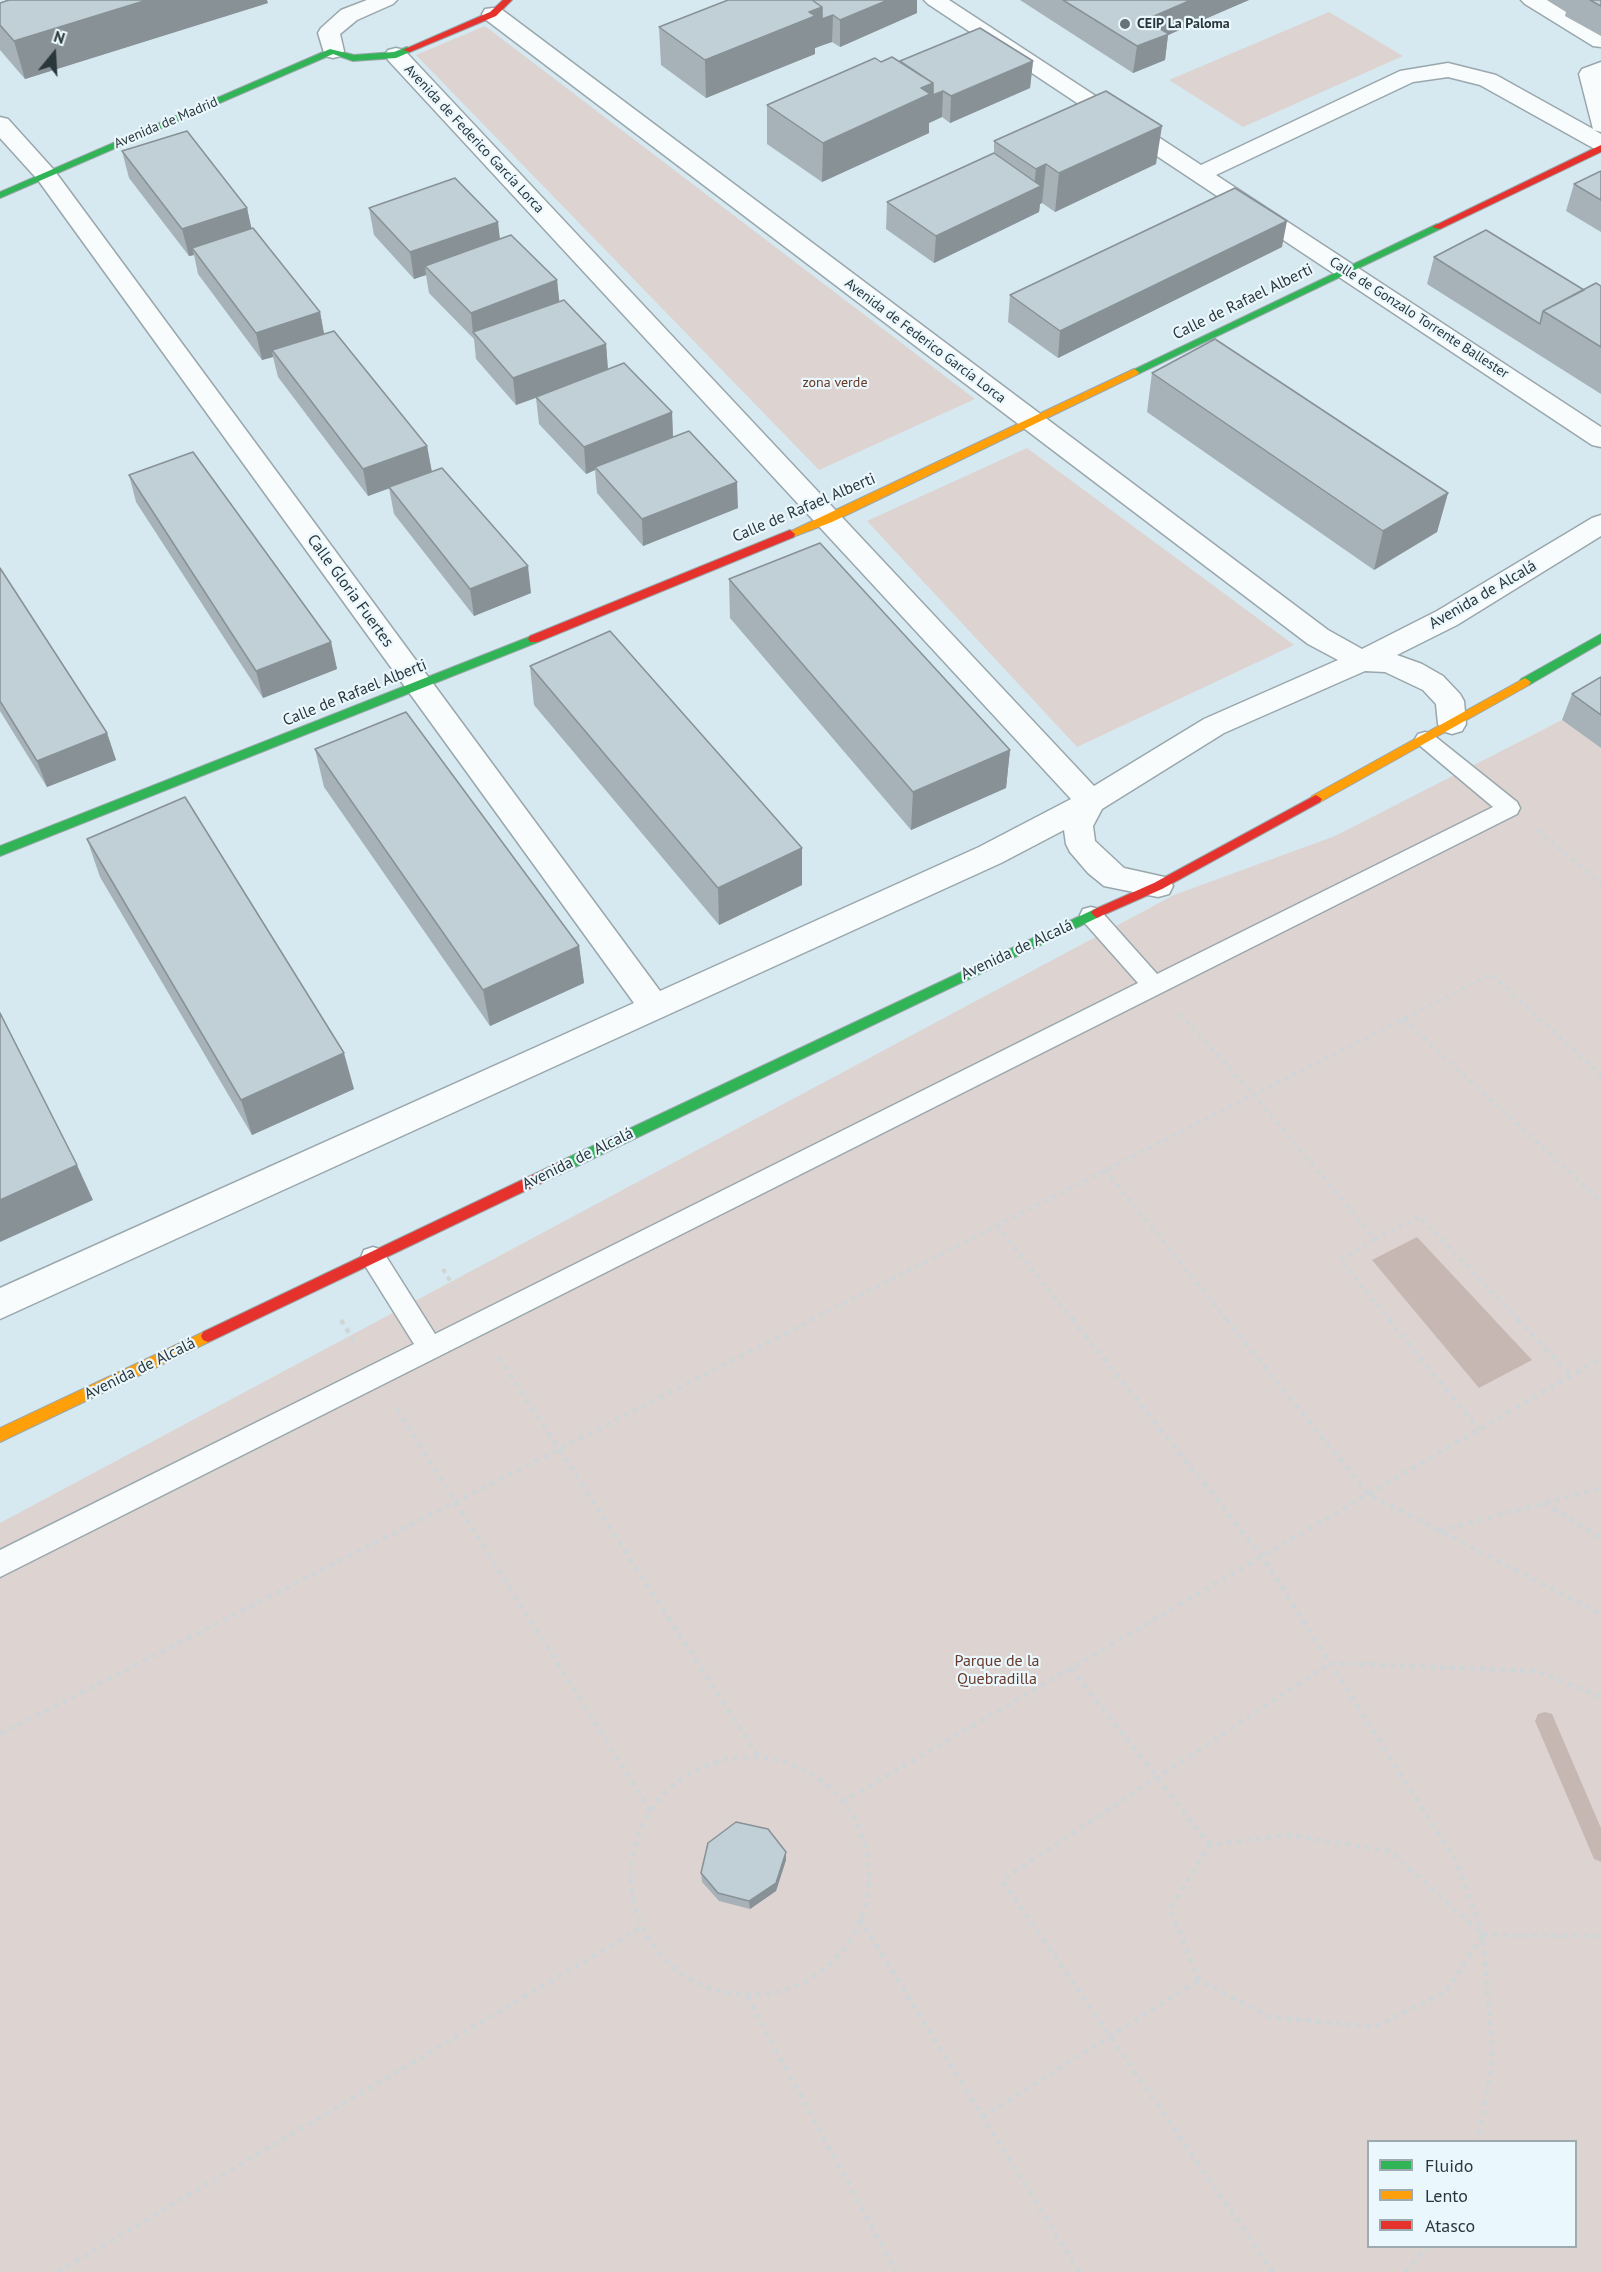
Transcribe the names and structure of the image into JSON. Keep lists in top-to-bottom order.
{
  "streets": {
    "street": [
      "Avenida de Madrid",
      "Avenida de Federico García Lorca",
      "Calle de Rafael Alberti",
      "Calle de Gonzalo Torrente Ballester",
      "Calle Gloria Fuertes",
      "Avenida de Alcalá"
    ]
  },
  "crossings": [
    ["Avenida de Madrid", "Calle Gloria Fuertes"],
    ["Avenida de Federico García Lorca", "Calle de Rafael Alberti"],
    ["Avenida de Federico García Lorca", "Avenida de Alcalá"],
    ["Calle de Rafael Alberti", "Calle de Gonzalo Torrente Ballester"],
    ["Calle de Rafael Alberti", "Calle Gloria Fuertes"],
    ["Calle Gloria Fuertes", "Avenida de Alcalá"]
  ],
  "parks": ["zona verde", "Parque de la Quebradilla"],
  "places": ["CEIP La Paloma"],
  "legend": ["Fluido", "Lento", "Atasco"],
  "north": "top"
}
